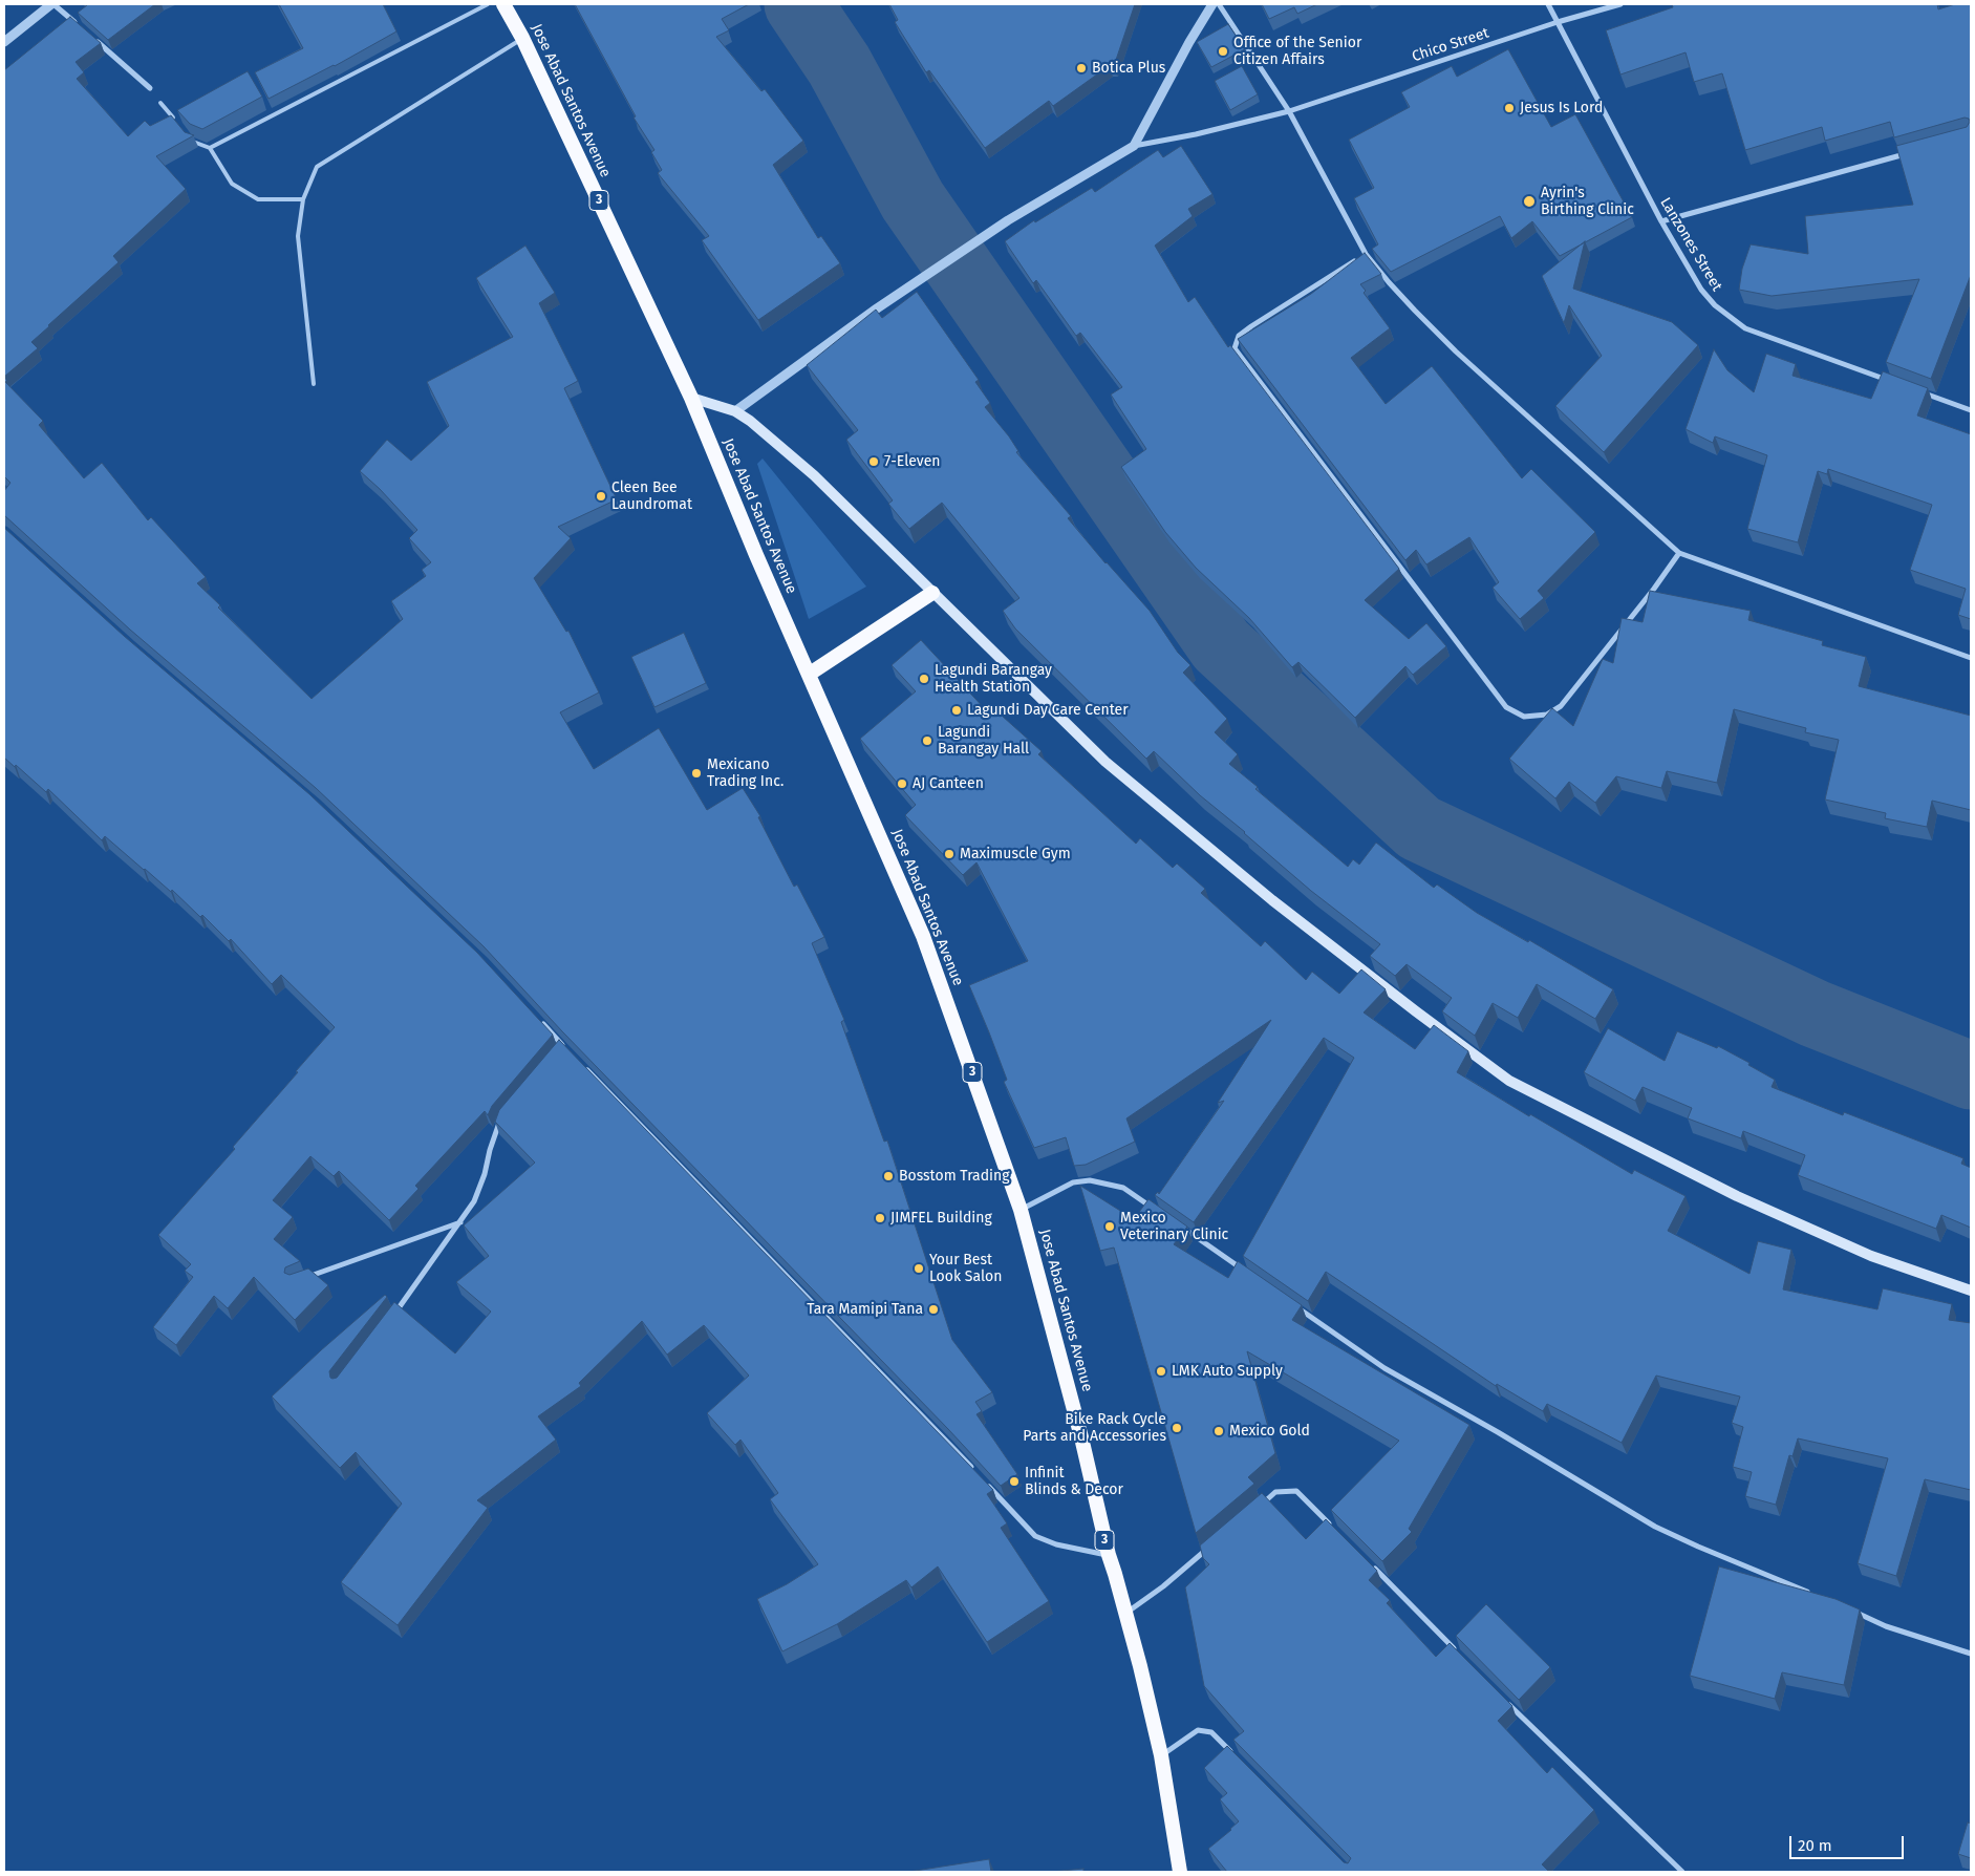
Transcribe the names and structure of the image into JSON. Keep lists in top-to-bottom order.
{
  "streets": {
    "highway": ["Jose Abad Santos Avenue", "3"],
    "street": ["Chico Street", "Lanzones Street"]
  },
  "crossings": [
    ["Chico Street", "Lanzones Street"]
  ],
  "places": [
    "Office of the Senior Citizen Affairs",
    "Botica Plus",
    "Jesus Is Lord",
    "Ayrin's Birthing Clinic",
    "7-Eleven",
    "Cleen Bee Laundromat",
    "Lagundi Barangay Health Station",
    "Lagundi Day Care Center",
    "Lagundi Barangay Hall",
    "Mexicano Trading Inc.",
    "AJ Canteen",
    "Maximuscle Gym",
    "Bosstom Trading",
    "JIMFEL Building",
    "Mexico Veterinary Clinic",
    "Your Best Look Salon",
    "Tara Mamipi Tana",
    "LMK Auto Supply",
    "Bike Rack Cycle Parts and Accessories",
    "Mexico Gold",
    "Infinit Blinds & Decor"
  ],
  "scale_bar": "20 m"
}
